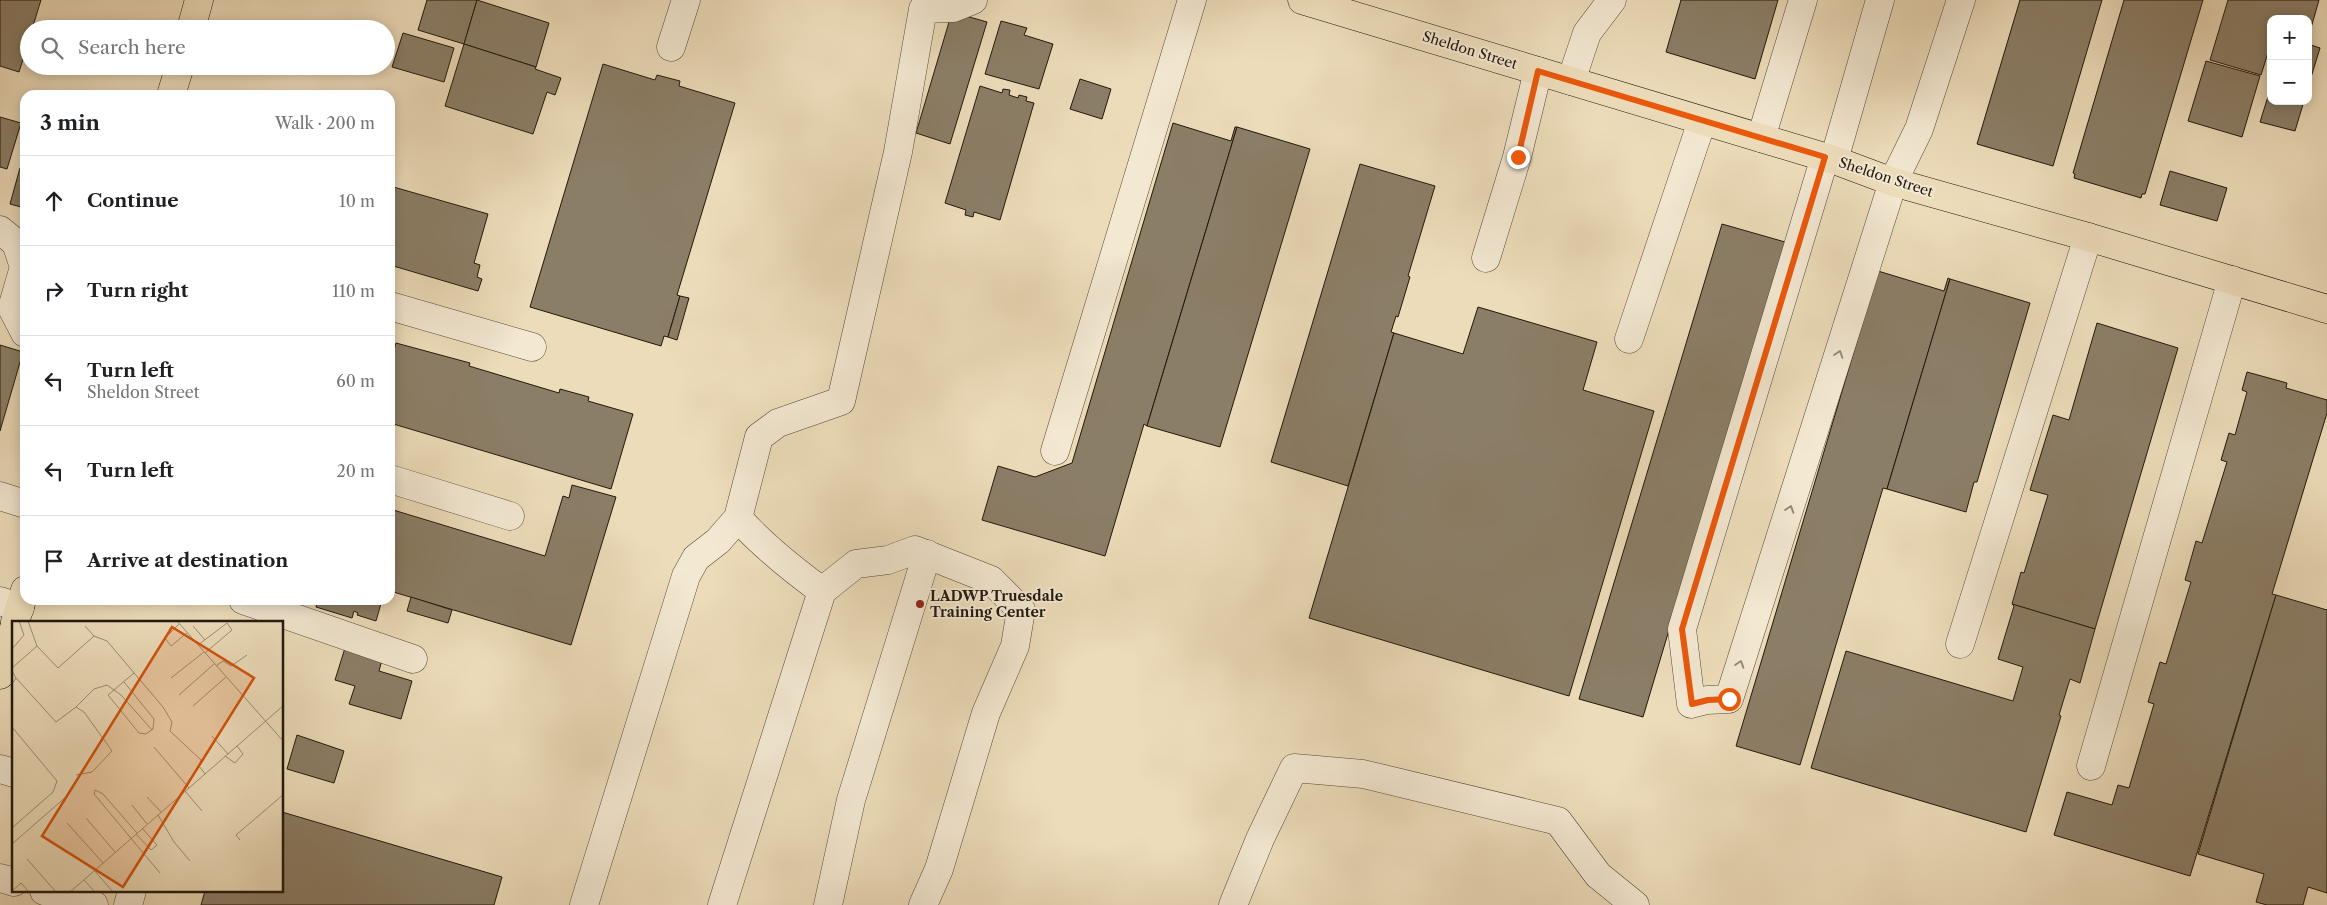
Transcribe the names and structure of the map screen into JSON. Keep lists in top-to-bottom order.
{
  "streets": {
    "main road": ["Sheldon Street"]
  },
  "places": ["LADWP Truesdale Training Center"],
  "page": {
    "map_buttons": ["+", "−"],
    "search": "Search here",
    "heading": ["3 min", "Walk · 200 m"],
    "list": [
      ["Continue", "10 m"],
      ["Turn right", "110 m"],
      ["Turn left", "Sheldon Street", "60 m"],
      ["Turn left", "20 m"],
      "Arrive at destination"
    ]
  }
}
